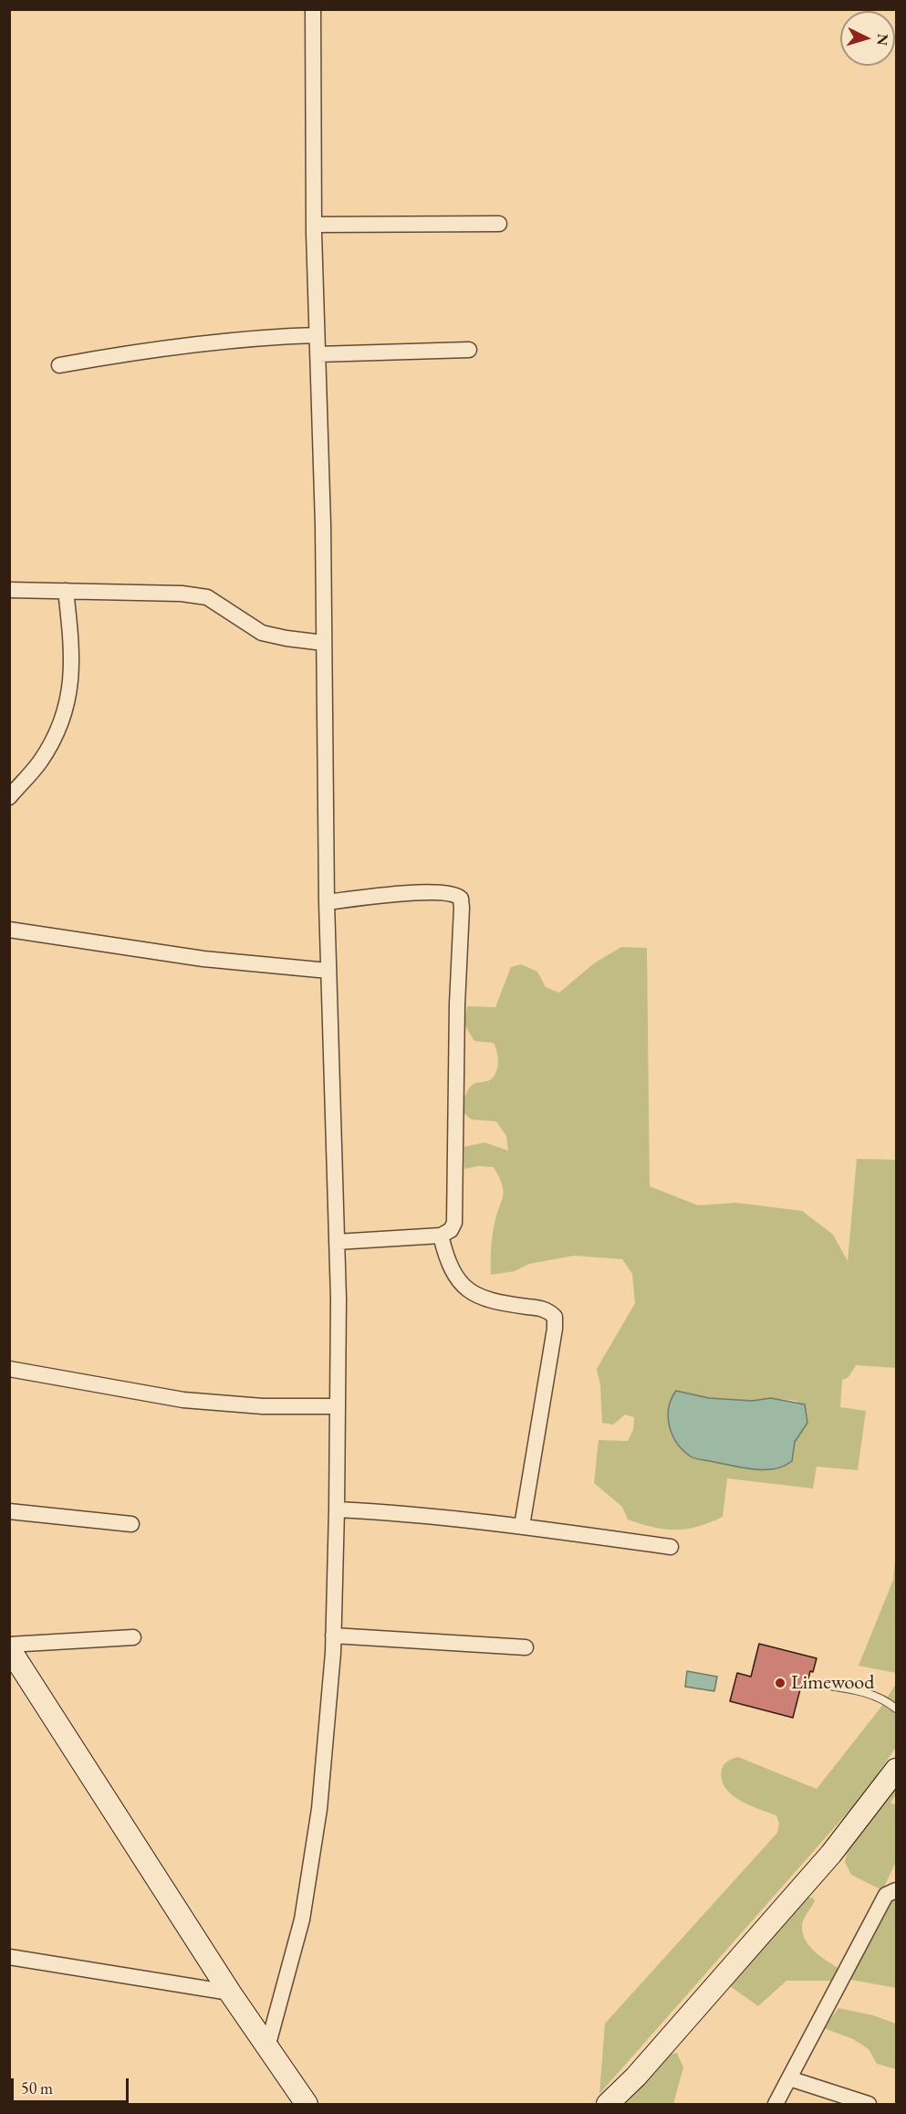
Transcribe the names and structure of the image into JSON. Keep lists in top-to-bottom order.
{
  "places": ["Limewood"],
  "scale_bar": "50 m",
  "north": "right"
}
